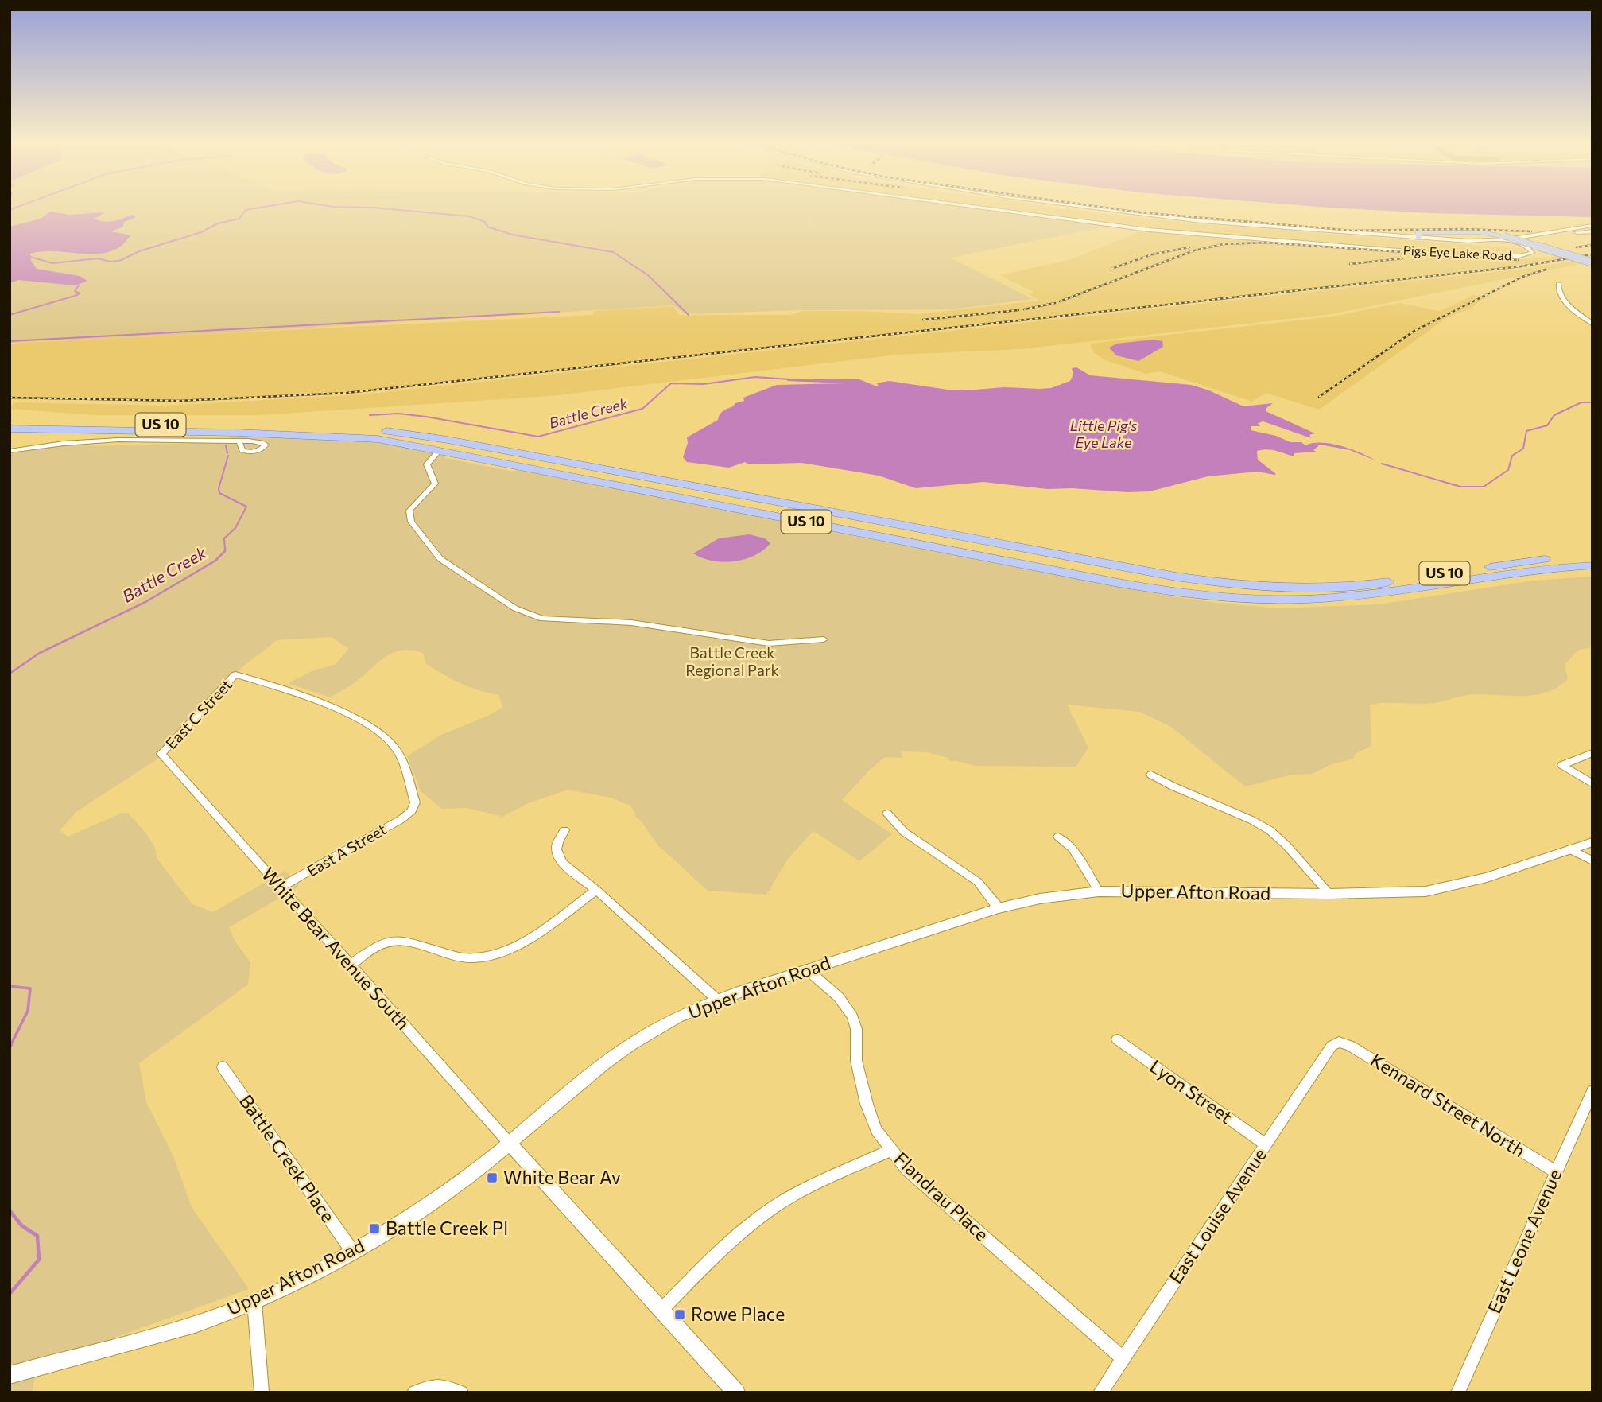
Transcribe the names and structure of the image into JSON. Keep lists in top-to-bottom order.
{
  "streets": {
    "highway": ["US 10"],
    "street": [
      "Pigs Eye Lake Road",
      "East C Street",
      "East A Street",
      "Upper Afton Road",
      "White Bear Avenue South",
      "Lyon Street",
      "Kennard Street North",
      "Battle Creek Place",
      "Flandrau Place",
      "East Louise Avenue",
      "East Leone Avenue"
    ]
  },
  "crossings": [
    ["East C Street", "East A Street"],
    ["East C Street", "White Bear Avenue South"],
    ["East A Street", "White Bear Avenue South"],
    ["Upper Afton Road", "White Bear Avenue South"],
    ["Upper Afton Road", "Battle Creek Place"],
    ["Upper Afton Road", "Flandrau Place"],
    ["Lyon Street", "East Louise Avenue"],
    ["Kennard Street North", "East Louise Avenue"],
    ["Kennard Street North", "East Leone Avenue"],
    ["Flandrau Place", "East Louise Avenue"]
  ],
  "water": ["Battle Creek", "Little Pig's Eye Lake"],
  "parks": ["Battle Creek Regional Park"],
  "places": {
    "transit": ["White Bear Av", "Battle Creek Pl", "Rowe Place"]
  }
}
